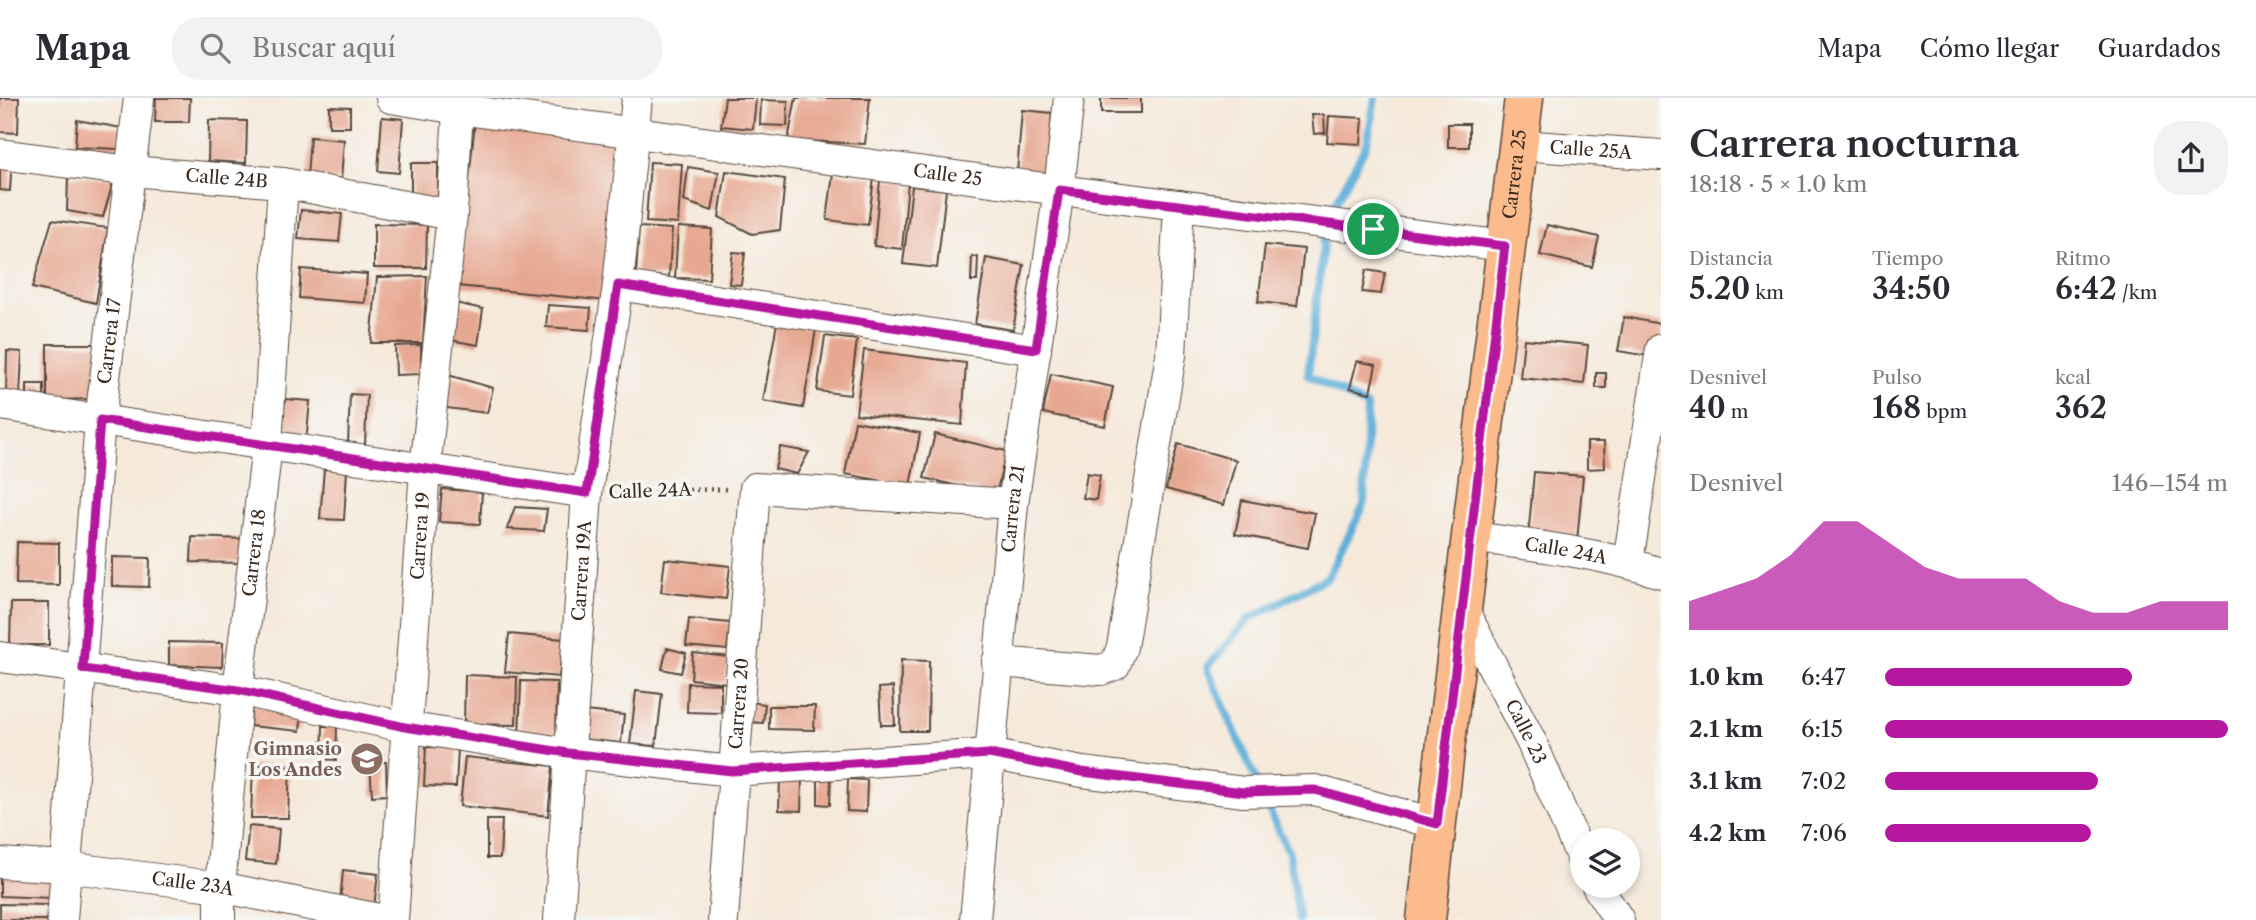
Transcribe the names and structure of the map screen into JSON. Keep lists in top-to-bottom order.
{
  "streets": {
    "main road": ["Carrera 25"],
    "street": [
      "Calle 25A",
      "Calle 25",
      "Calle 24B",
      "Carrera 17",
      "Calle 24A",
      "Carrera 21",
      "Carrera 19",
      "Carrera 18",
      "Carrera 19A",
      "Carrera 20",
      "Calle 23",
      "Calle 23A"
    ]
  },
  "crossings": [
    ["Calle 25A", "Carrera 25"],
    ["Calle 25", "Carrera 25"],
    ["Calle 25", "Carrera 21"],
    ["Calle 25", "Carrera 19"],
    ["Calle 25", "Carrera 19A"],
    ["Carrera 25", "Calle 24A"],
    ["Carrera 25", "Calle 23"],
    ["Calle 24B", "Carrera 17"],
    ["Calle 24B", "Carrera 19"],
    ["Calle 24B", "Carrera 18"],
    ["Carrera 17", "Calle 24A"],
    ["Carrera 17", "Calle 23A"],
    ["Calle 24A", "Carrera 19"],
    ["Calle 24A", "Carrera 18"],
    ["Calle 24A", "Carrera 19A"],
    ["Calle 24A", "Carrera 20"],
    ["Carrera 18", "Calle 23A"]
  ],
  "places": {
    "school or university": ["Gimnasio Los Andes"]
  },
  "page": {
    "header": "Mapa",
    "search": "Buscar aquí",
    "nav": ["Mapa", "Cómo llegar", "Guardados"],
    "heading": ["Carrera nocturna", "18:18 · 5 × 1.0 km"],
    "stats": [
      ["Distancia", "5.20 km"],
      ["Tiempo", "34:50"],
      ["Ritmo", "6:42 /km"],
      ["Desnivel", "40 m"],
      ["Pulso", "168 bpm"],
      ["kcal", "362"]
    ],
    "chart": ["Desnivel", "146–154 m"],
    "list": [
      {
        "name": "1.0 km",
        "note": "6:47"
      },
      {
        "name": "2.1 km",
        "note": "6:15"
      },
      {
        "name": "3.1 km",
        "note": "7:02"
      },
      {
        "name": "4.2 km",
        "note": "7:06"
      }
    ]
  }
}
